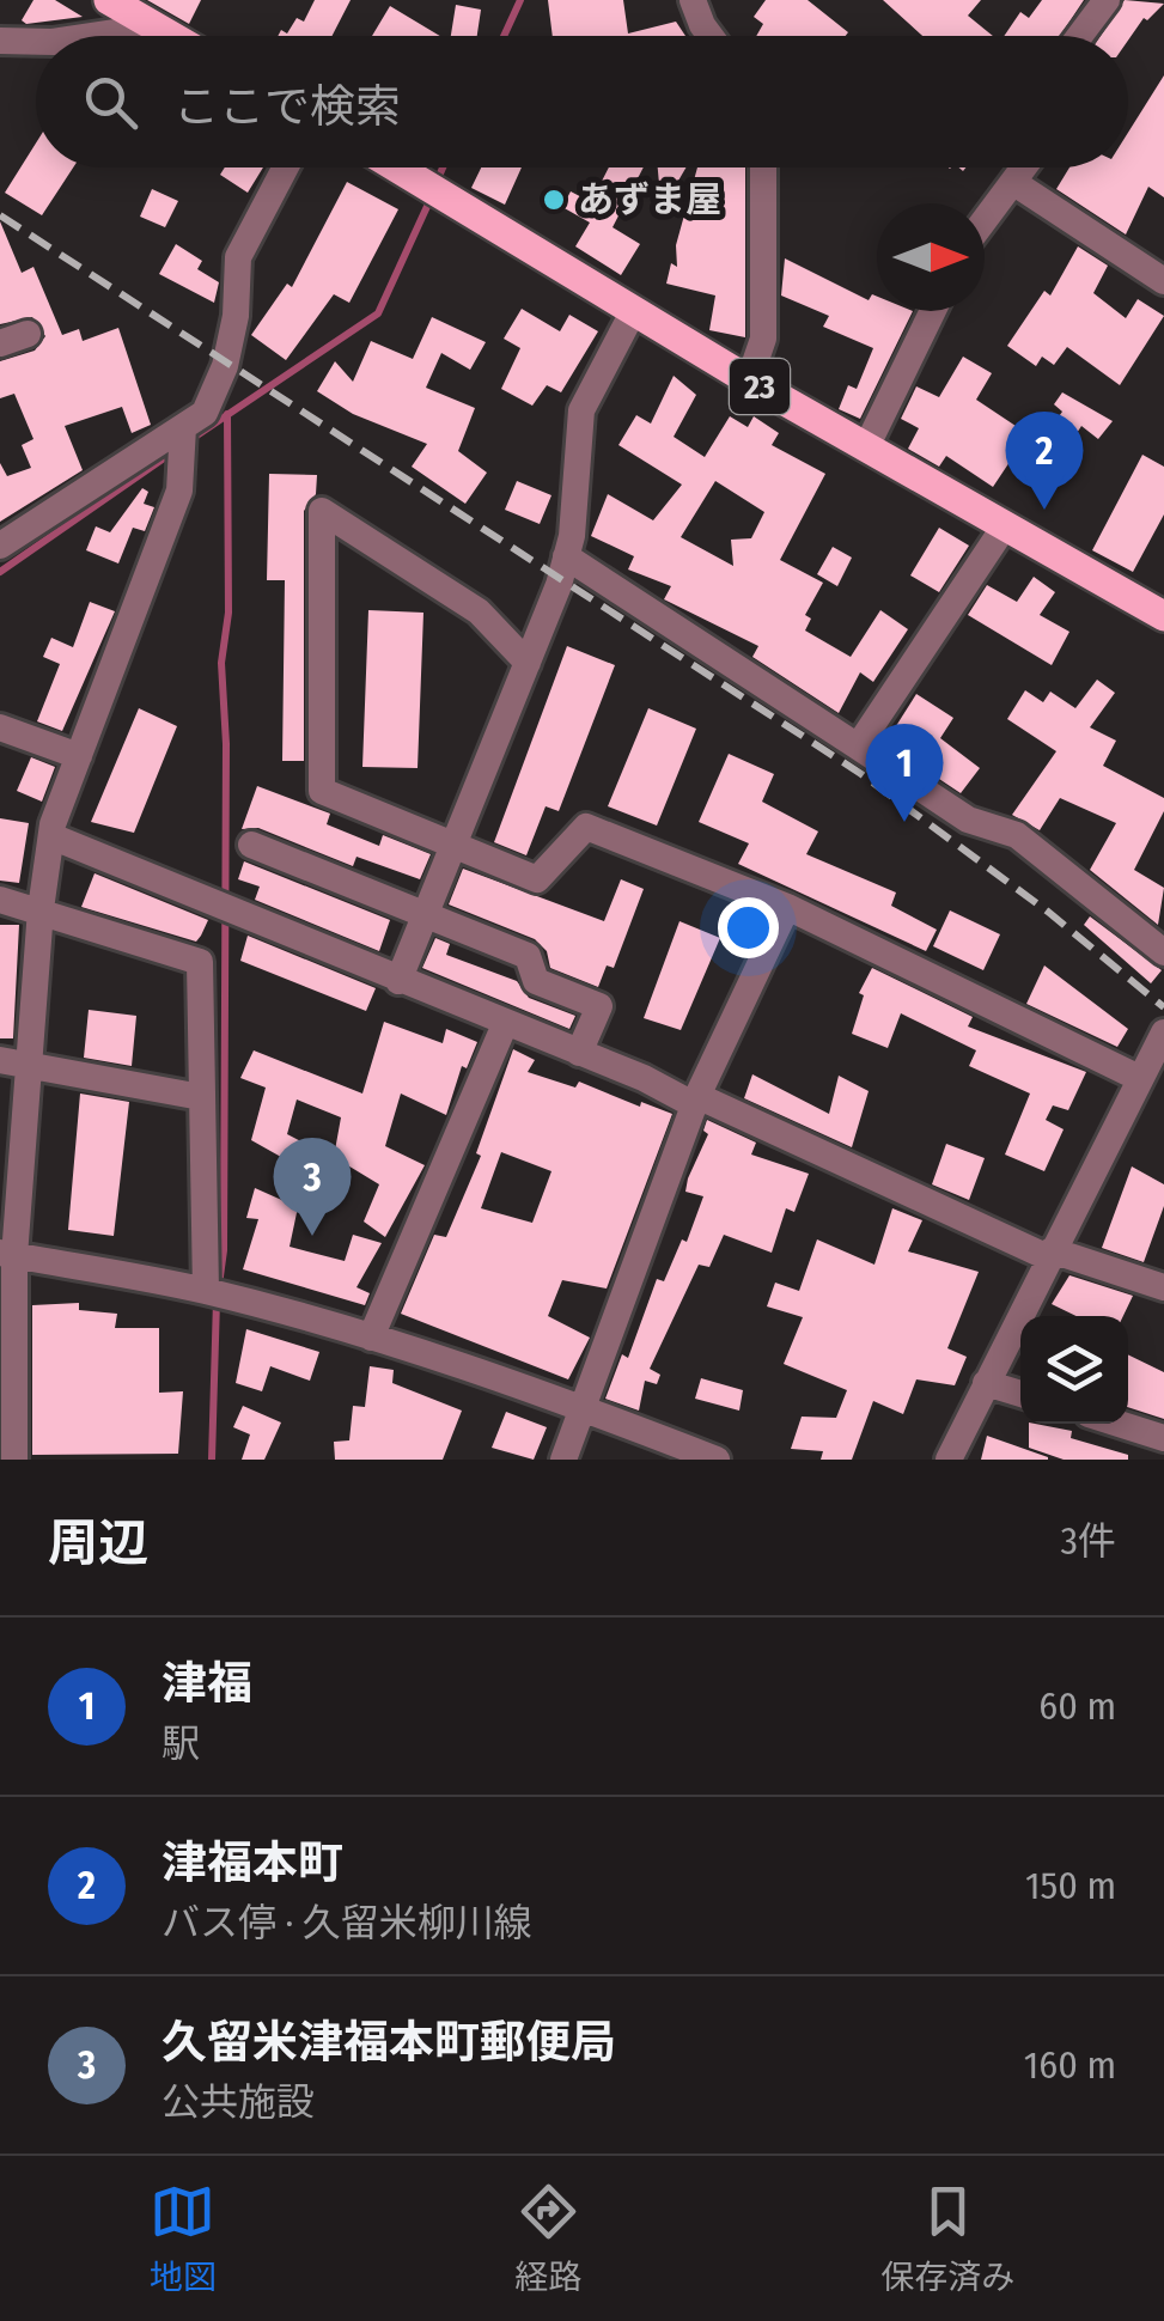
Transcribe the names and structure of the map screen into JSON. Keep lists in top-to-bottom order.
{
  "streets": {
    "main road": ["23"]
  },
  "places": ["あずま屋"],
  "north": "right",
  "page": {
    "search": "ここで検索",
    "pins": ["2", "1", "3"],
    "heading": ["周辺", "3件"],
    "list": [
      {
        "mark": "1",
        "name": "津福",
        "note": "駅",
        "value": "60 m"
      },
      {
        "mark": "2",
        "name": "津福本町",
        "note": "バス停 · 久留米柳川線",
        "value": "150 m"
      },
      {
        "mark": "3",
        "name": "久留米津福本町郵便局",
        "note": "公共施設",
        "value": "160 m"
      }
    ],
    "nav": ["地図", "経路", "保存済み"]
  }
}
